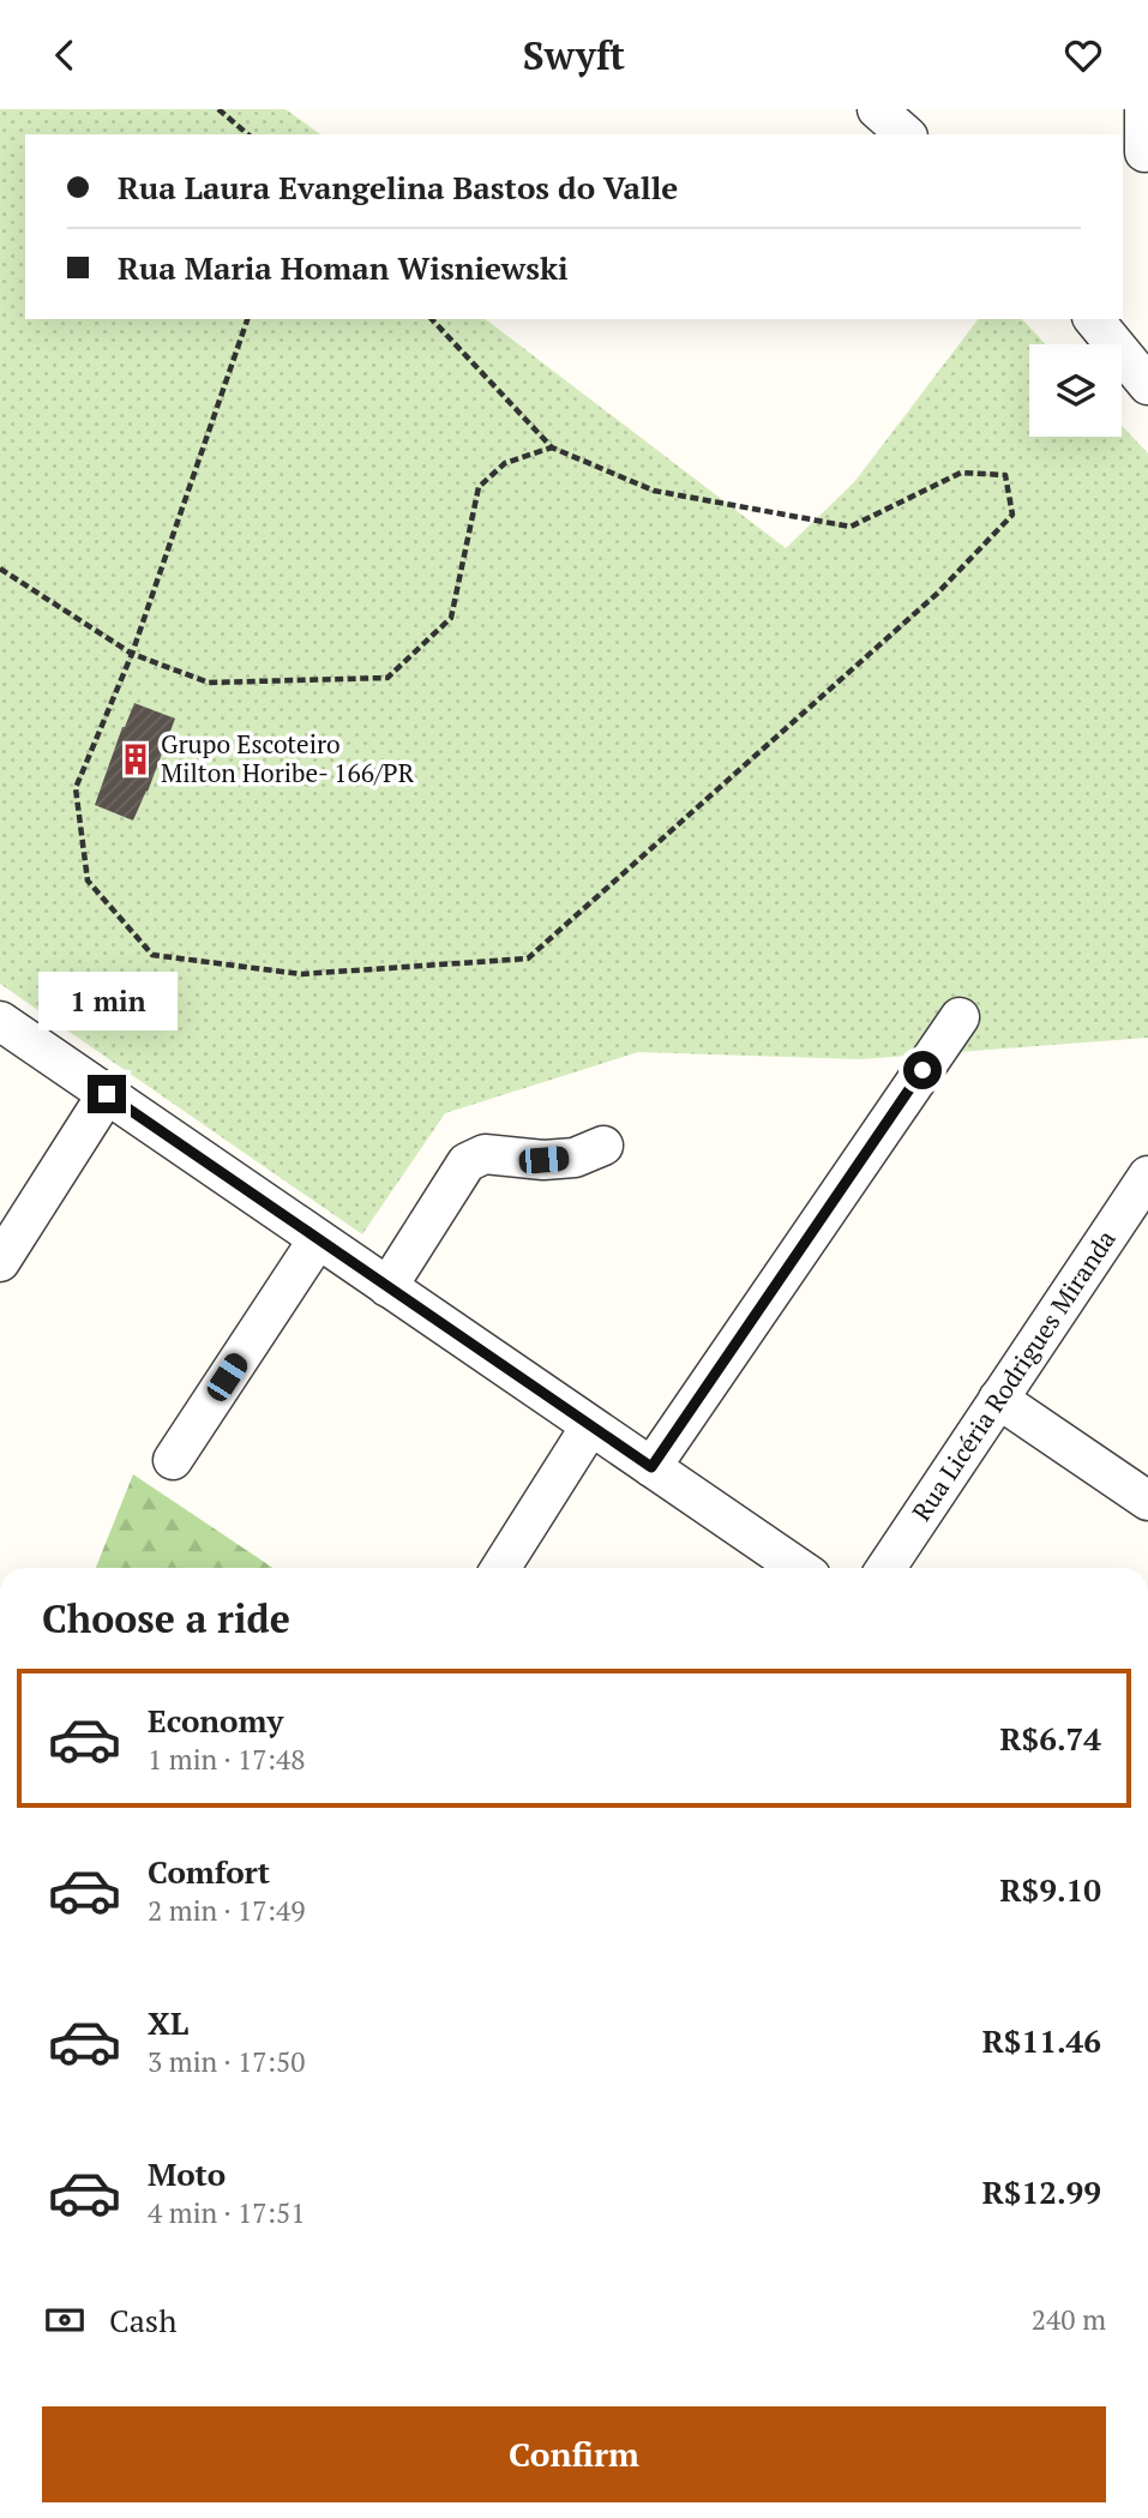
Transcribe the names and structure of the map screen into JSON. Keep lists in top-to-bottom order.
{
  "streets": {
    "street": ["Rua Licéria Rodrigues Miranda"]
  },
  "places": {
    "building": ["Grupo Escoteiro Milton Horibe- 166/PR"]
  },
  "page": {
    "header": "Swyft",
    "banner": ["Rua Laura Evangelina Bastos do Valle", "Rua Maria Homan Wisniewski"],
    "bubble": "1 min",
    "heading": "Choose a ride",
    "list": [
      {
        "name": "Economy",
        "note": "1 min · 17:48",
        "value": "R$6.74"
      },
      {
        "name": "Comfort",
        "note": "2 min · 17:49",
        "value": "R$9.10"
      },
      {
        "name": "XL",
        "note": "3 min · 17:50",
        "value": "R$11.46"
      },
      {
        "name": "Moto",
        "note": "4 min · 17:51",
        "value": "R$12.99"
      }
    ],
    "pay": ["Cash", "240 m"],
    "buttons": "Confirm"
  }
}
